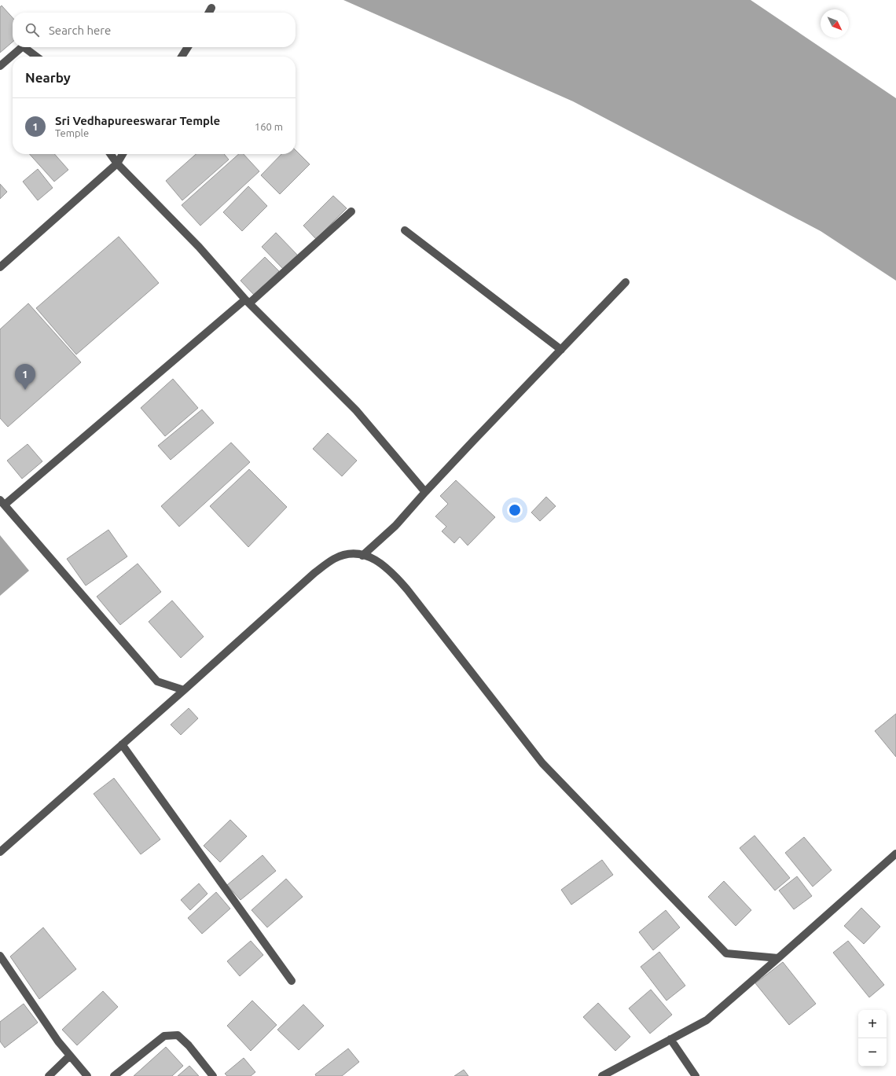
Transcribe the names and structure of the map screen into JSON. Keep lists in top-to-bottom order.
{
  "north": "bottom right",
  "page": {
    "search": "Search here",
    "heading": "Nearby",
    "list": [
      {
        "mark": "1",
        "name": "Sri Vedhapureeswarar Temple",
        "note": "Temple",
        "value": "160 m"
      }
    ],
    "pins": "1",
    "map_buttons": ["+", "−"]
  }
}
